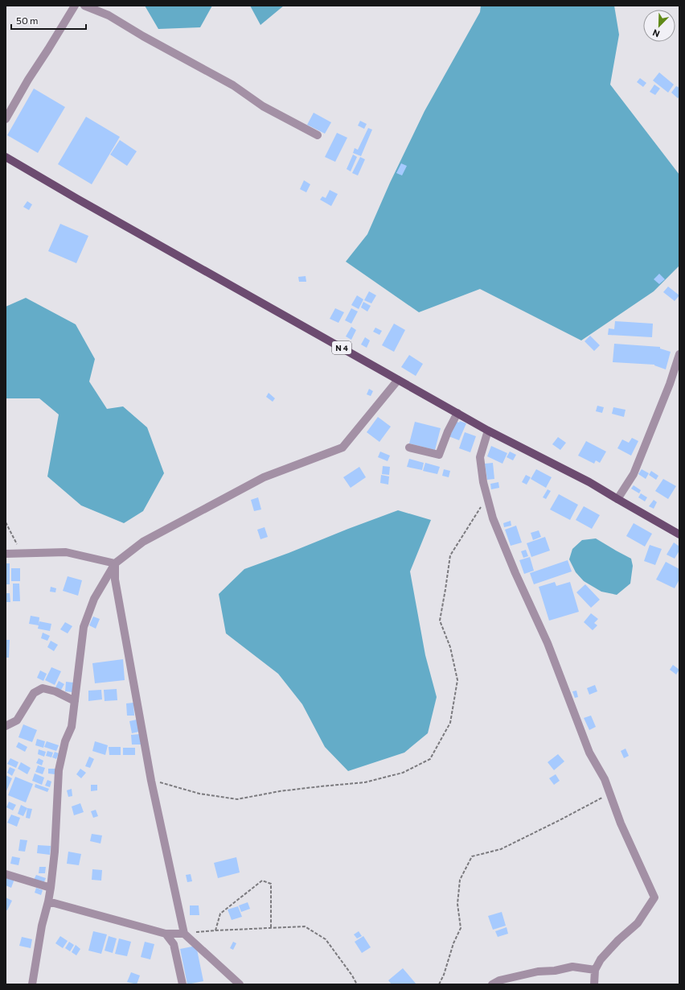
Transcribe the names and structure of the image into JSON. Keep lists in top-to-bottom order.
{
  "streets": {
    "main road": ["N 4"]
  },
  "scale_bar": "50 m",
  "north": "bottom left"
}
